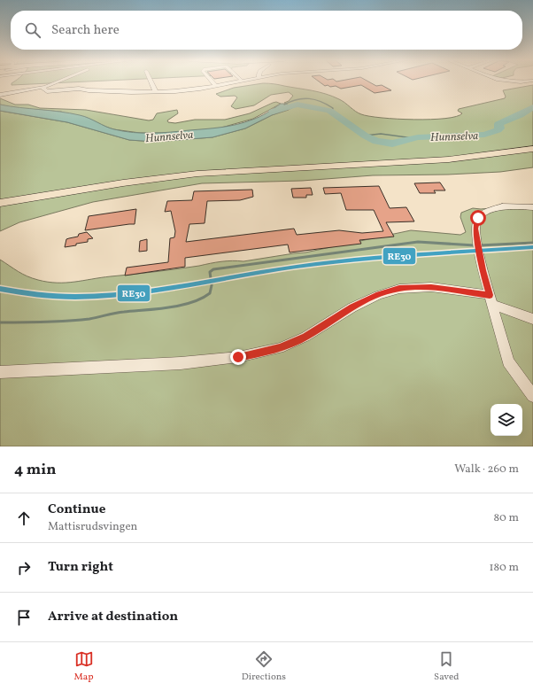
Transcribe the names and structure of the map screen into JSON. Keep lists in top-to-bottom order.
{
  "water": ["Hunnselva"],
  "lines": ["transit line RE30"],
  "page": {
    "search": "Search here",
    "heading": ["4 min", "Walk · 260 m"],
    "list": [
      ["Continue", "Mattisrudsvingen", "80 m"],
      ["Turn right", "180 m"],
      "Arrive at destination"
    ],
    "nav": ["Map", "Directions", "Saved"]
  }
}
